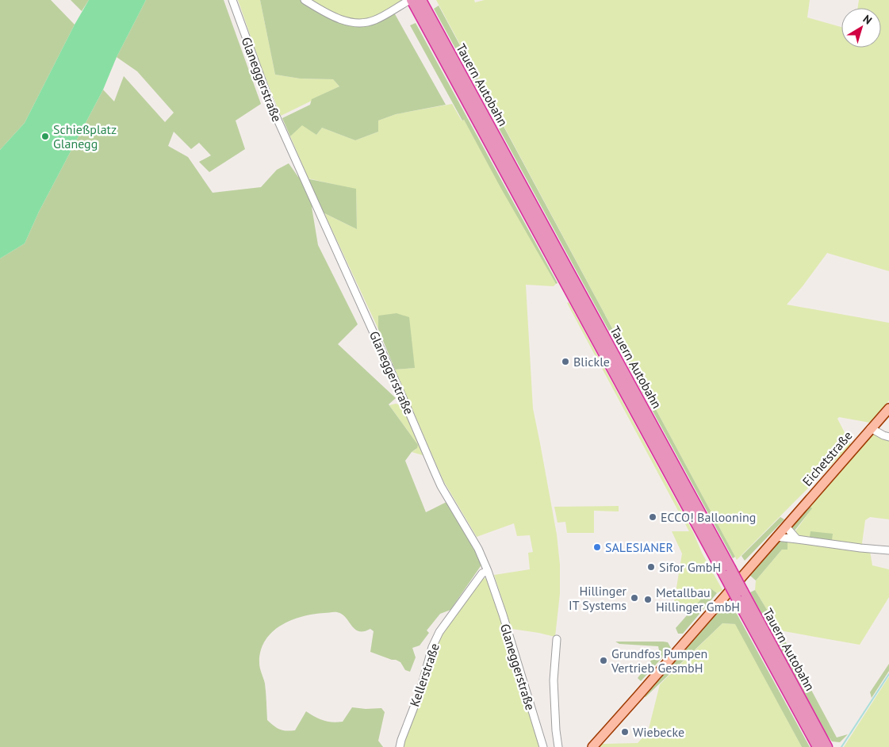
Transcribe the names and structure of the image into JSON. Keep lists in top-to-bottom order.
{
  "streets": {
    "highway": ["Tauern Autobahn"],
    "main road": ["Eichetstraße"],
    "street": ["Glaneggerstraße", "Kellerstraße"]
  },
  "crossings": [
    ["Glaneggerstraße", "Kellerstraße"]
  ],
  "places": [
    "Schießplatz Glanegg",
    "Blickle",
    "ECCO! Ballooning",
    "SALESIANER",
    "Sifor GmbH",
    "Hillinger IT Systems",
    "Metallbau Hillinger GmbH",
    "Grundfos Pumpen Vertrieb GesmbH",
    "Wiebecke"
  ],
  "north": "top right"
}
